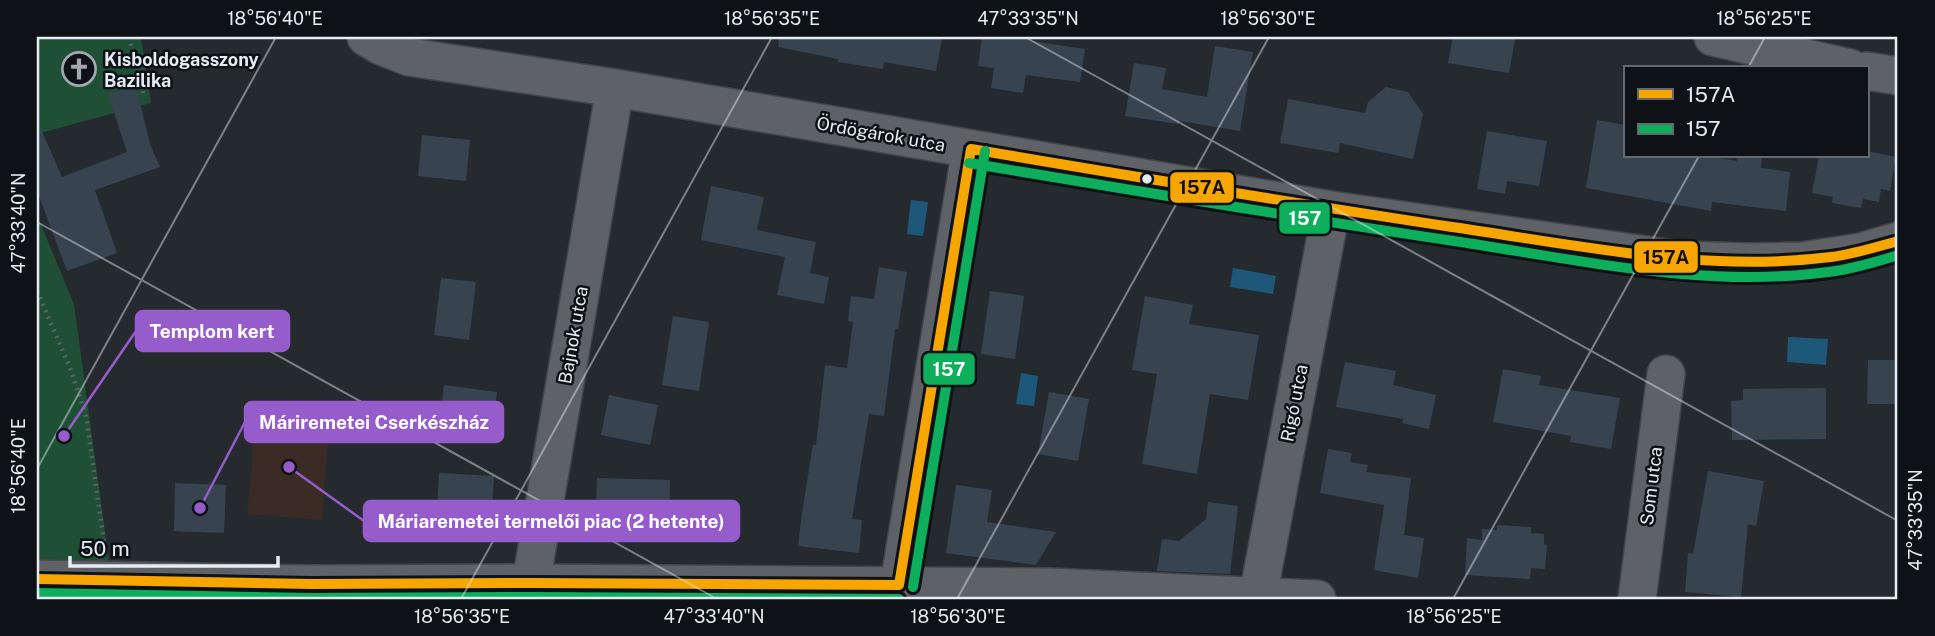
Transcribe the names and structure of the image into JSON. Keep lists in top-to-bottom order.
{
  "streets": {
    "street": [
      "Ördögárok utca",
      "Bajnok utca",
      "Rigó utca",
      "Som utca"
    ]
  },
  "crossings": [
    ["Ördögárok utca", "Bajnok utca"],
    ["Ördögárok utca", "Rigó utca"]
  ],
  "places": {
    "church": ["Kisboldogasszony Bazilika"],
    "other": ["Templom kert", "Máriaremetei termelői piac (2 hetente)", "Máriremetei Cserkészház"]
  },
  "lines": ["transit line 157A", "transit line 157"],
  "legend": ["157A", "157"],
  "scale_bar": "50 m",
  "coordinates": [
    "18°56'40\"E",
    "18°56'35\"E",
    "47°33'35\"N",
    "18°56'30\"E",
    "18°56'25\"E",
    "47°33'40\"N"
  ]
}
